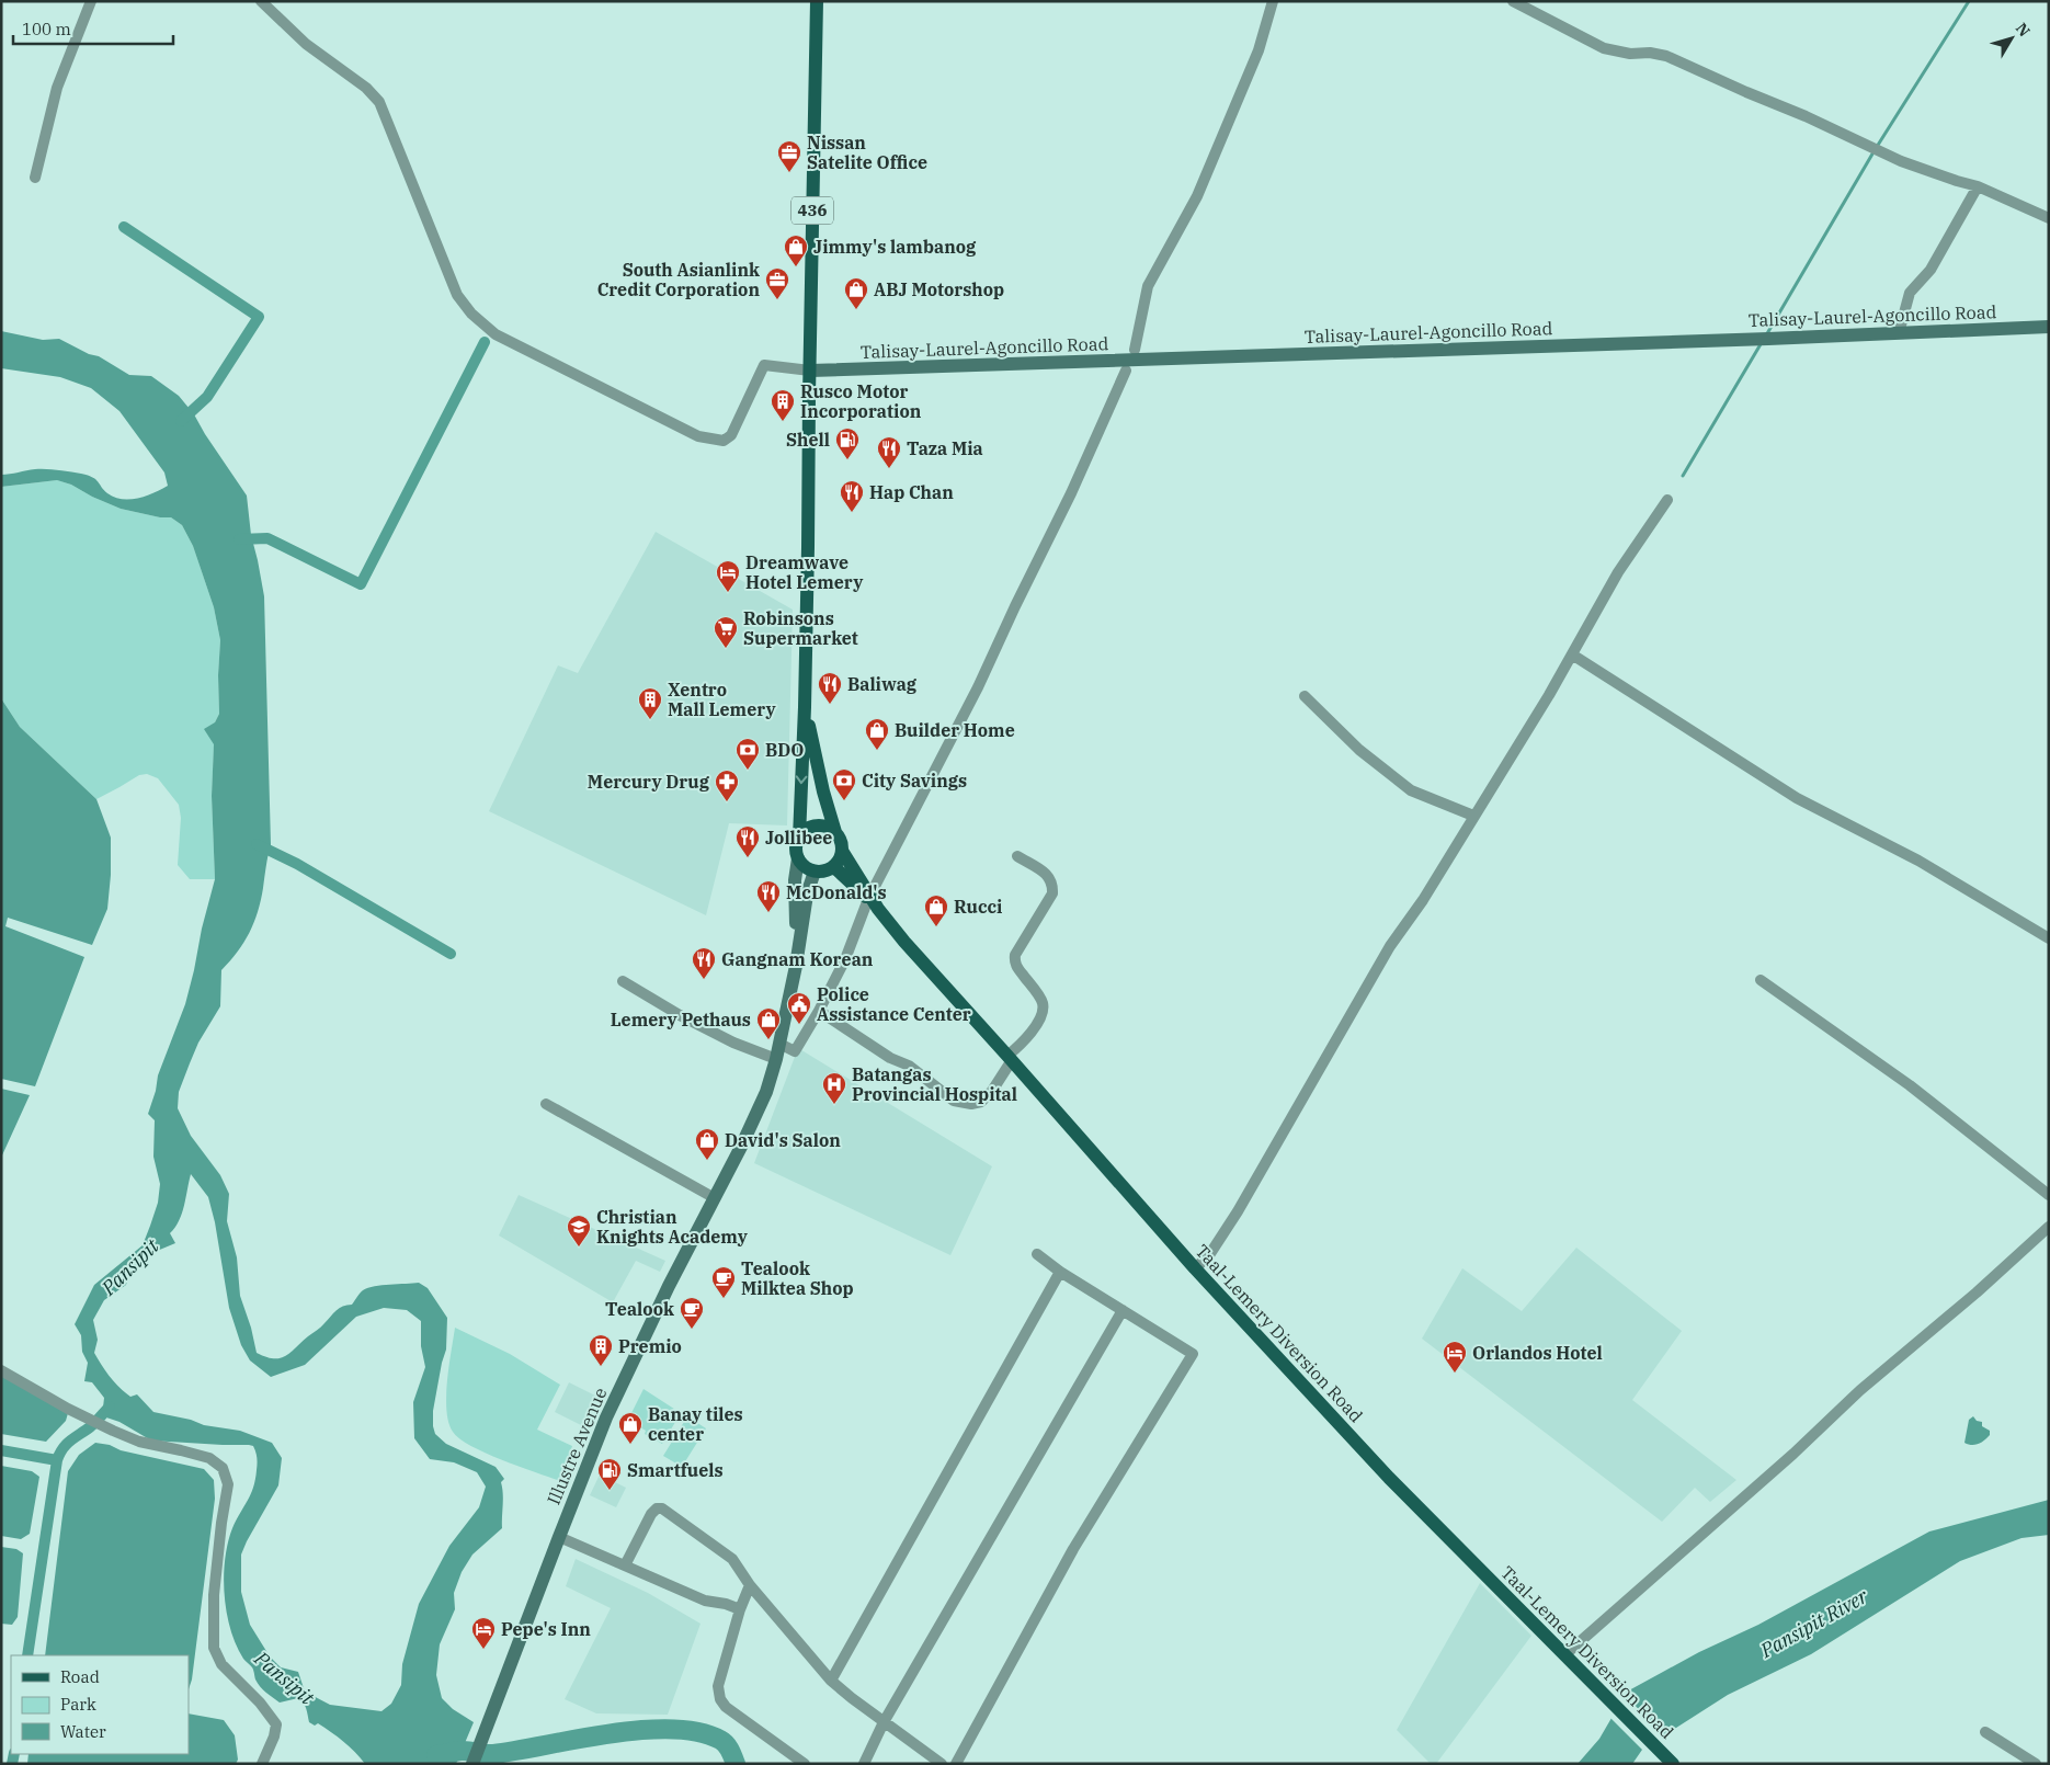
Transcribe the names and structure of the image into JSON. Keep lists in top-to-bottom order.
{
  "streets": {
    "main road": [
      "436",
      "Talisay-Laurel-Agoncillo Road",
      "Taal-Lemery Diversion Road",
      "Illustre Avenue"
    ]
  },
  "crossings": [
    ["436", "Talisay-Laurel-Agoncillo Road"],
    ["436", "Taal-Lemery Diversion Road"],
    ["436", "Illustre Avenue"],
    ["Taal-Lemery Diversion Road", "Illustre Avenue"]
  ],
  "water": ["Pansipit", "Pansipit River"],
  "places": {
    "office": ["Nissan Satelite Office", "South Asianlink Credit Corporation"],
    "shop": [
      "Jimmy's lambanog",
      "ABJ Motorshop",
      "Builder Home",
      "Rucci",
      "Lemery Pethaus",
      "David's Salon",
      "Banay tiles center"
    ],
    "building": ["Rusco Motor Incorporation", "Xentro Mall Lemery", "Premio"],
    "fuel station": ["Shell", "Smartfuels"],
    "restaurant": [
      "Taza Mia",
      "Hap Chan",
      "Baliwag",
      "Jollibee",
      "McDonald's",
      "Gangnam Korean"
    ],
    "hotel": ["Dreamwave Hotel Lemery", "Orlandos Hotel", "Pepe's Inn"],
    "supermarket": ["Robinsons Supermarket"],
    "bank": ["BDO", "City Savings"],
    "pharmacy": ["Mercury Drug"],
    "public building": ["Police Assistance Center"],
    "hospital": ["Batangas Provincial Hospital"],
    "school or university": ["Christian Knights Academy"],
    "cafe": ["Tealook Milktea Shop", "Tealook"]
  },
  "legend": ["Road", "Park", "Water"],
  "scale_bar": "100 m",
  "north": "top right"
}
